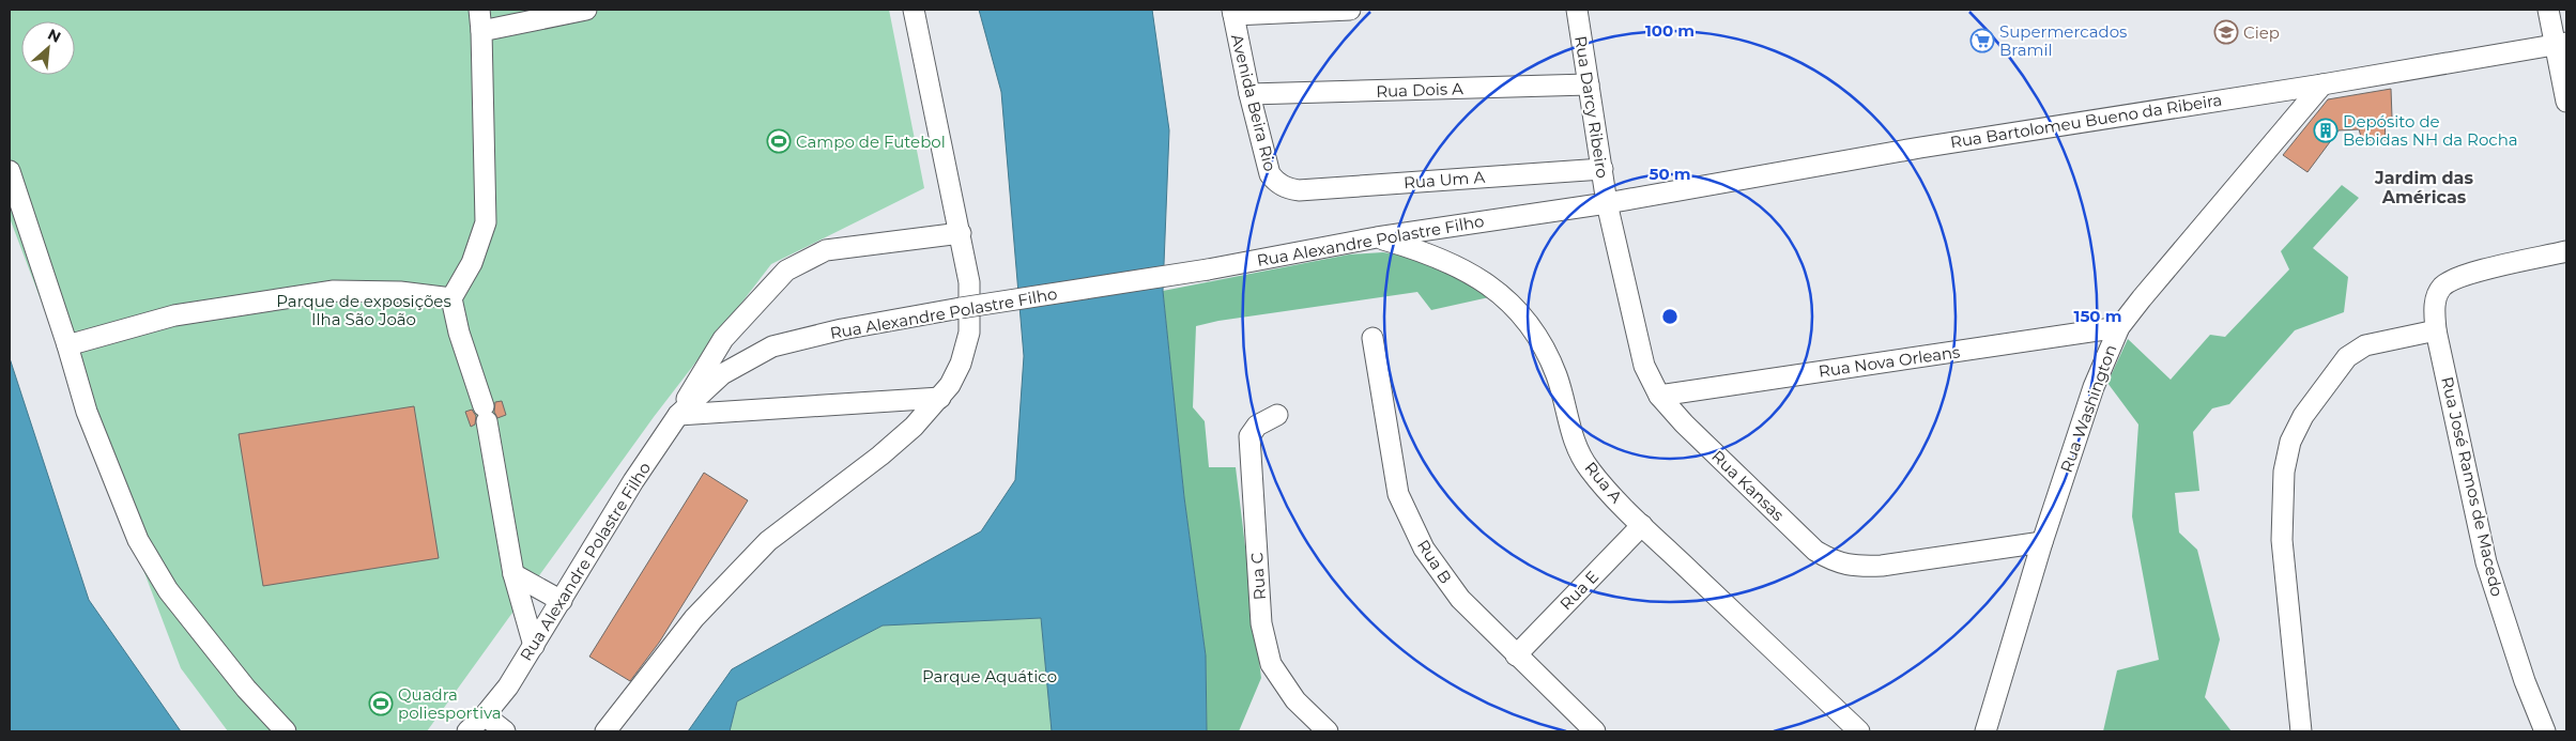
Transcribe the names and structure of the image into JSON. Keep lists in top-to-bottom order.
{
  "streets": {
    "street": [
      "Rua Dois A",
      "Avenida Beira Rio",
      "Rua Darcy Ribeiro",
      "Rua Bartolomeu Bueno da Ribeira",
      "Rua Um A",
      "Rua Alexandre Polastre Filho",
      "Rua Nova Orleans",
      "Rua Washington",
      "Rua A",
      "Rua Kansas",
      "Rua José Ramos de Macedo",
      "Rua B",
      "Rua C",
      "Rua E"
    ]
  },
  "crossings": [
    ["Rua Dois A", "Avenida Beira Rio"],
    ["Rua Dois A", "Rua Darcy Ribeiro"],
    ["Avenida Beira Rio", "Rua Um A"],
    ["Rua Darcy Ribeiro", "Rua Bartolomeu Bueno da Ribeira"],
    ["Rua Darcy Ribeiro", "Rua Um A"],
    ["Rua Darcy Ribeiro", "Rua Alexandre Polastre Filho"],
    ["Rua Darcy Ribeiro", "Rua Kansas"],
    ["Rua Bartolomeu Bueno da Ribeira", "Rua Alexandre Polastre Filho"],
    ["Rua Bartolomeu Bueno da Ribeira", "Rua Washington"],
    ["Rua Bartolomeu Bueno da Ribeira", "Rua Kansas"],
    ["Rua Alexandre Polastre Filho", "Rua A"],
    ["Rua Alexandre Polastre Filho", "Rua Kansas"],
    ["Rua Nova Orleans", "Rua Washington"],
    ["Rua Nova Orleans", "Rua Kansas"],
    ["Rua Washington", "Rua Kansas"],
    ["Rua A", "Rua E"],
    ["Rua B", "Rua E"]
  ],
  "districts": ["Jardim das Américas"],
  "parks": ["Parque de exposições Ilha São João", "Parque Aquático"],
  "places": {
    "school or university": ["Ciep"],
    "supermarket": ["Supermercados Bramil"],
    "building": ["Depósito de Bebidas NH da Rocha"],
    "sports": ["Campo de Futebol", "Quadra poliesportiva"]
  },
  "north": "top right",
  "rings": ["100 m", "50 m", "150 m"]
}
